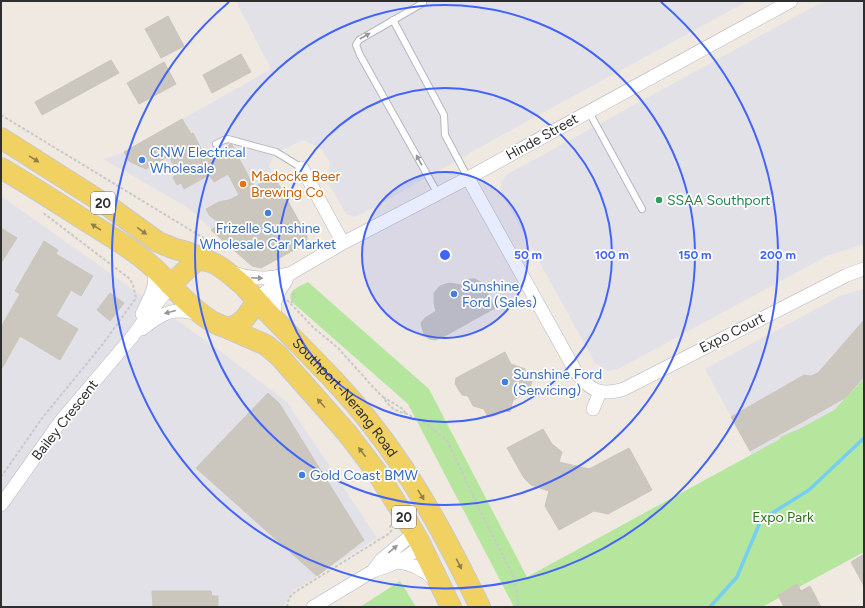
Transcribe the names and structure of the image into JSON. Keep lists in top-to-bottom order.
{
  "streets": {
    "main road": ["20", "Southport-Nerang Road"],
    "street": ["Hinde Street", "Expo Court", "Bailey Crescent"]
  },
  "crossings": [
    ["Hinde Street", "20"],
    ["Hinde Street", "Southport-Nerang Road"],
    ["20", "Southport-Nerang Road"],
    ["20", "Bailey Crescent"],
    ["Southport-Nerang Road", "Bailey Crescent"]
  ],
  "parks": ["Expo Park"],
  "places": [
    "CNW Electrical Wholesale",
    "Madocke Beer Brewing Co",
    "SSAA Southport",
    "Frizelle Sunshine Wholesale Car Market",
    "Sunshine Ford (Sales)",
    "Sunshine Ford (Servicing)",
    "Gold Coast BMW"
  ],
  "rings": [
    "50 m",
    "100 m",
    "150 m",
    "200 m"
  ]
}
